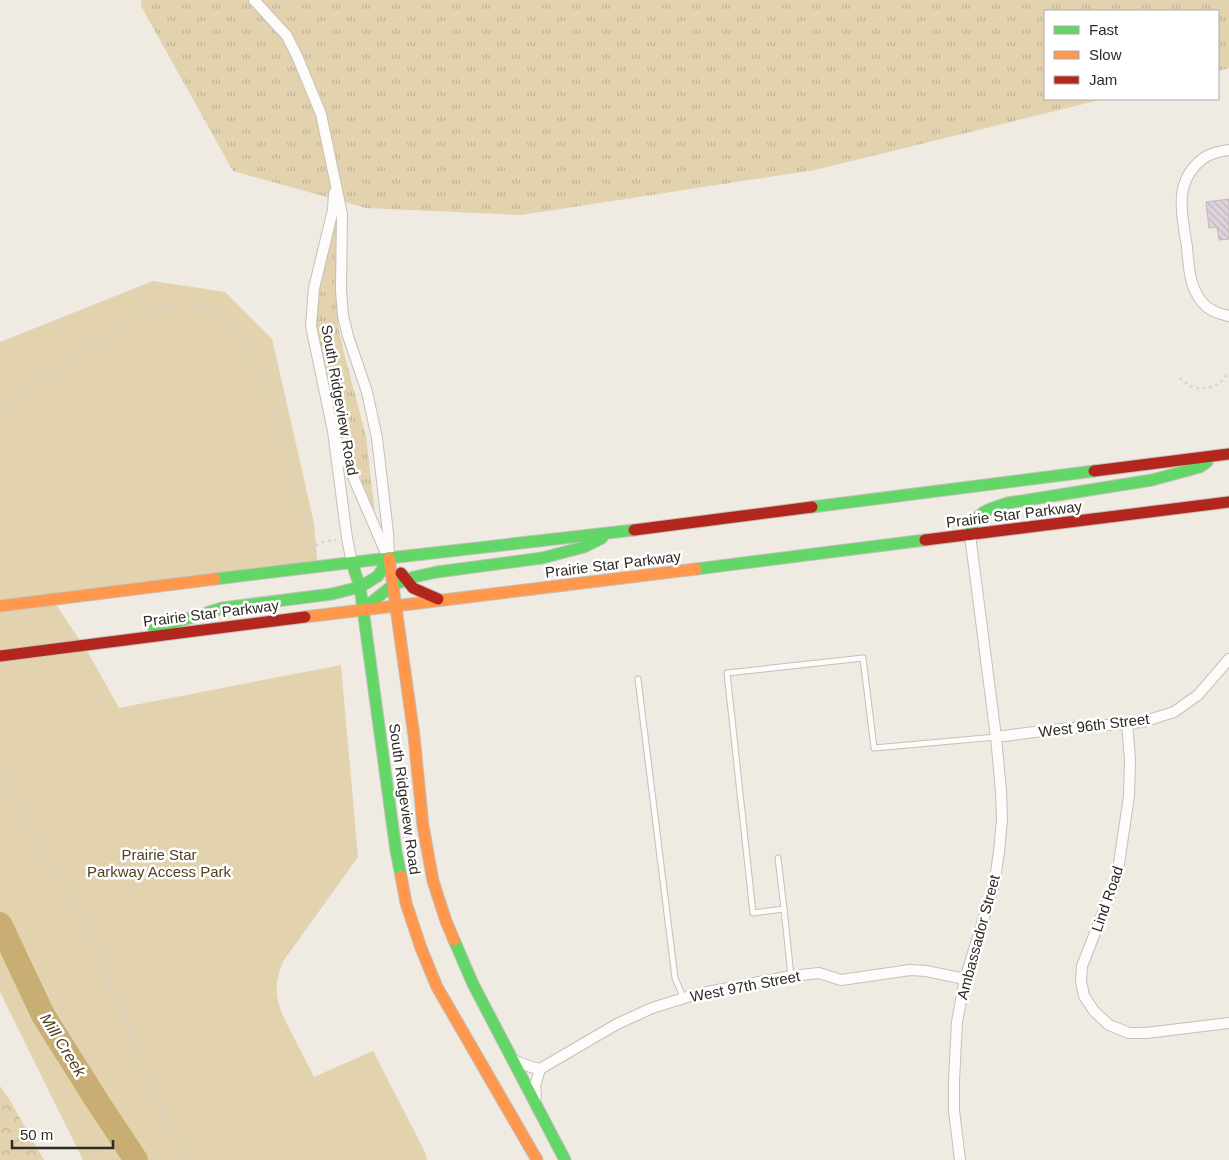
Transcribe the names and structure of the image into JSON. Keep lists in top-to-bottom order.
{
  "streets": {
    "main road": ["South Ridgeview Road", "Prairie Star Parkway"],
    "street": [
      "West 96th Street",
      "Lind Road",
      "Ambassador Street",
      "West 97th Street"
    ]
  },
  "crossings": [
    ["South Ridgeview Road", "Prairie Star Parkway"],
    ["Prairie Star Parkway", "Ambassador Street"],
    ["West 96th Street", "Lind Road"],
    ["West 96th Street", "Ambassador Street"],
    ["Ambassador Street", "West 97th Street"]
  ],
  "water": ["Mill Creek"],
  "parks": ["Prairie Star Parkway Access Park"],
  "legend": ["Fast", "Slow", "Jam"],
  "scale_bar": "50 m"
}
